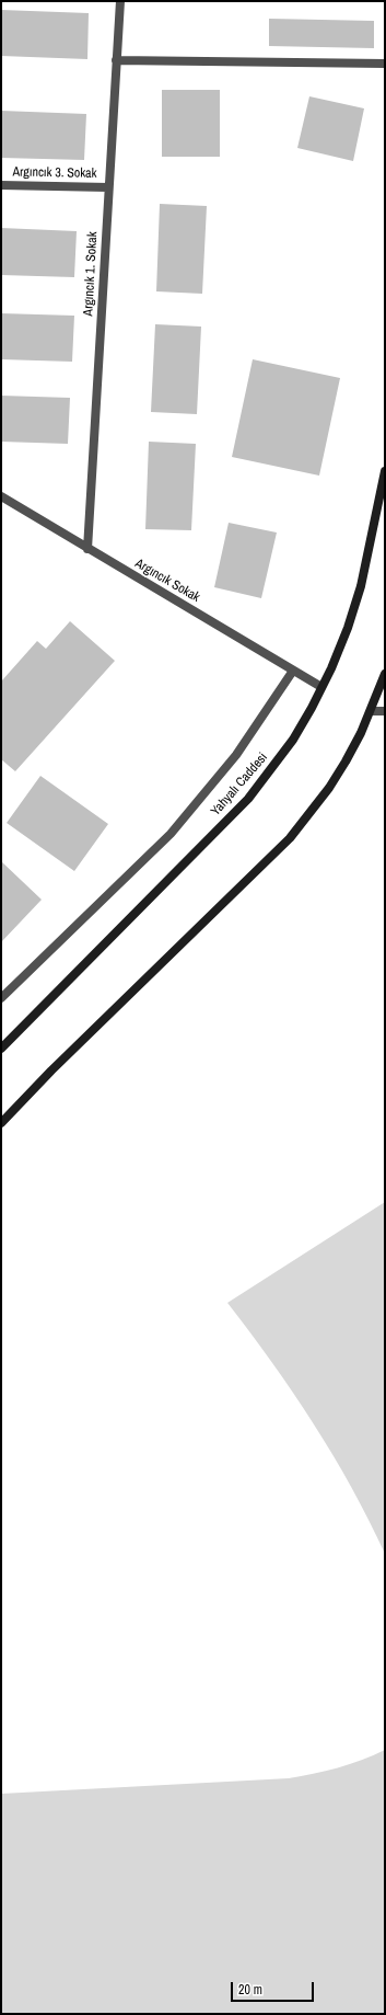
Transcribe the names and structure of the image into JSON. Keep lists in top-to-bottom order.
{
  "streets": {
    "main road": ["Yahyalı Caddesi"],
    "street": ["Argıncık 3. Sokak", "Argıncık 1. Sokak", "Argıncık Sokak"]
  },
  "crossings": [
    ["Argıncık 3. Sokak", "Argıncık 1. Sokak"],
    ["Argıncık 1. Sokak", "Argıncık Sokak"],
    ["Argıncık Sokak", "Yahyalı Caddesi"]
  ],
  "scale_bar": "20 m"
}
